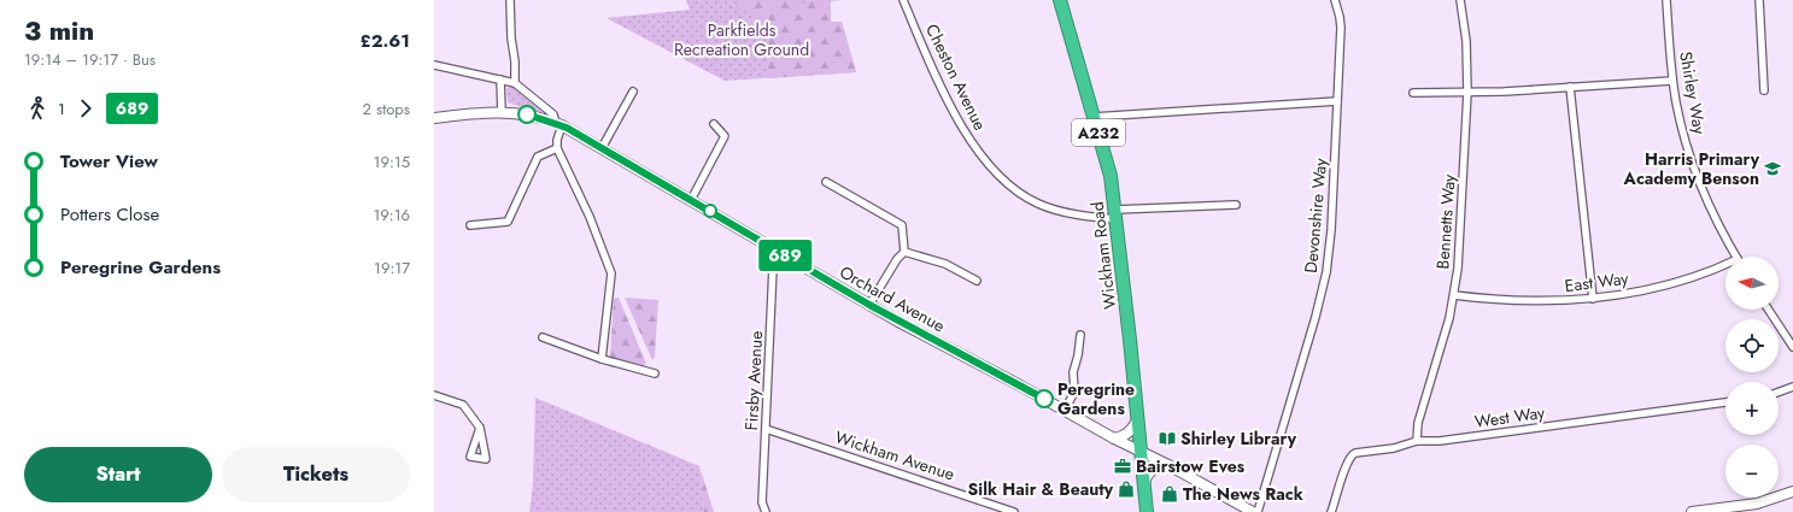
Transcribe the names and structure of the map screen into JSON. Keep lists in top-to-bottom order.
{
  "streets": {
    "highway": ["A232", "Wickham Road"],
    "street": [
      "Cheston Avenue",
      "Shirley Way",
      "Devonshire Way",
      "Bennetts Way",
      "East Way",
      "Orchard Avenue",
      "Firsby Avenue",
      "West Way",
      "Wickham Avenue"
    ]
  },
  "crossings": [
    ["Cheston Avenue", "Wickham Road"],
    ["Bennetts Way", "East Way"],
    ["Bennetts Way", "West Way"],
    ["Wickham Road", "Orchard Avenue"],
    ["Orchard Avenue", "Firsby Avenue"],
    ["Firsby Avenue", "Wickham Avenue"]
  ],
  "parks": ["Parkfields Recreation Ground"],
  "places": {
    "school or university": ["Harris Primary Academy Benson"],
    "other": ["Peregrine Gardens"],
    "library": ["Shirley Library"],
    "office": ["Bairstow Eves"],
    "shop": ["Silk Hair & Beauty", "The News Rack"]
  },
  "lines": ["bus line 689"],
  "north": "left",
  "page": {
    "heading": ["3 min", "19:14 – 19:17 · Bus", "£2.61"],
    "on_map": "689",
    "legs": ["1", "689", "2 stops"],
    "list": [
      {
        "name": "Tower View",
        "value": "19:15"
      },
      {
        "name": "Potters Close",
        "value": "19:16"
      },
      {
        "name": "Peregrine Gardens",
        "value": "19:17"
      }
    ],
    "map_buttons": ["+", "−"],
    "buttons": ["Start", "Tickets"]
  }
}
